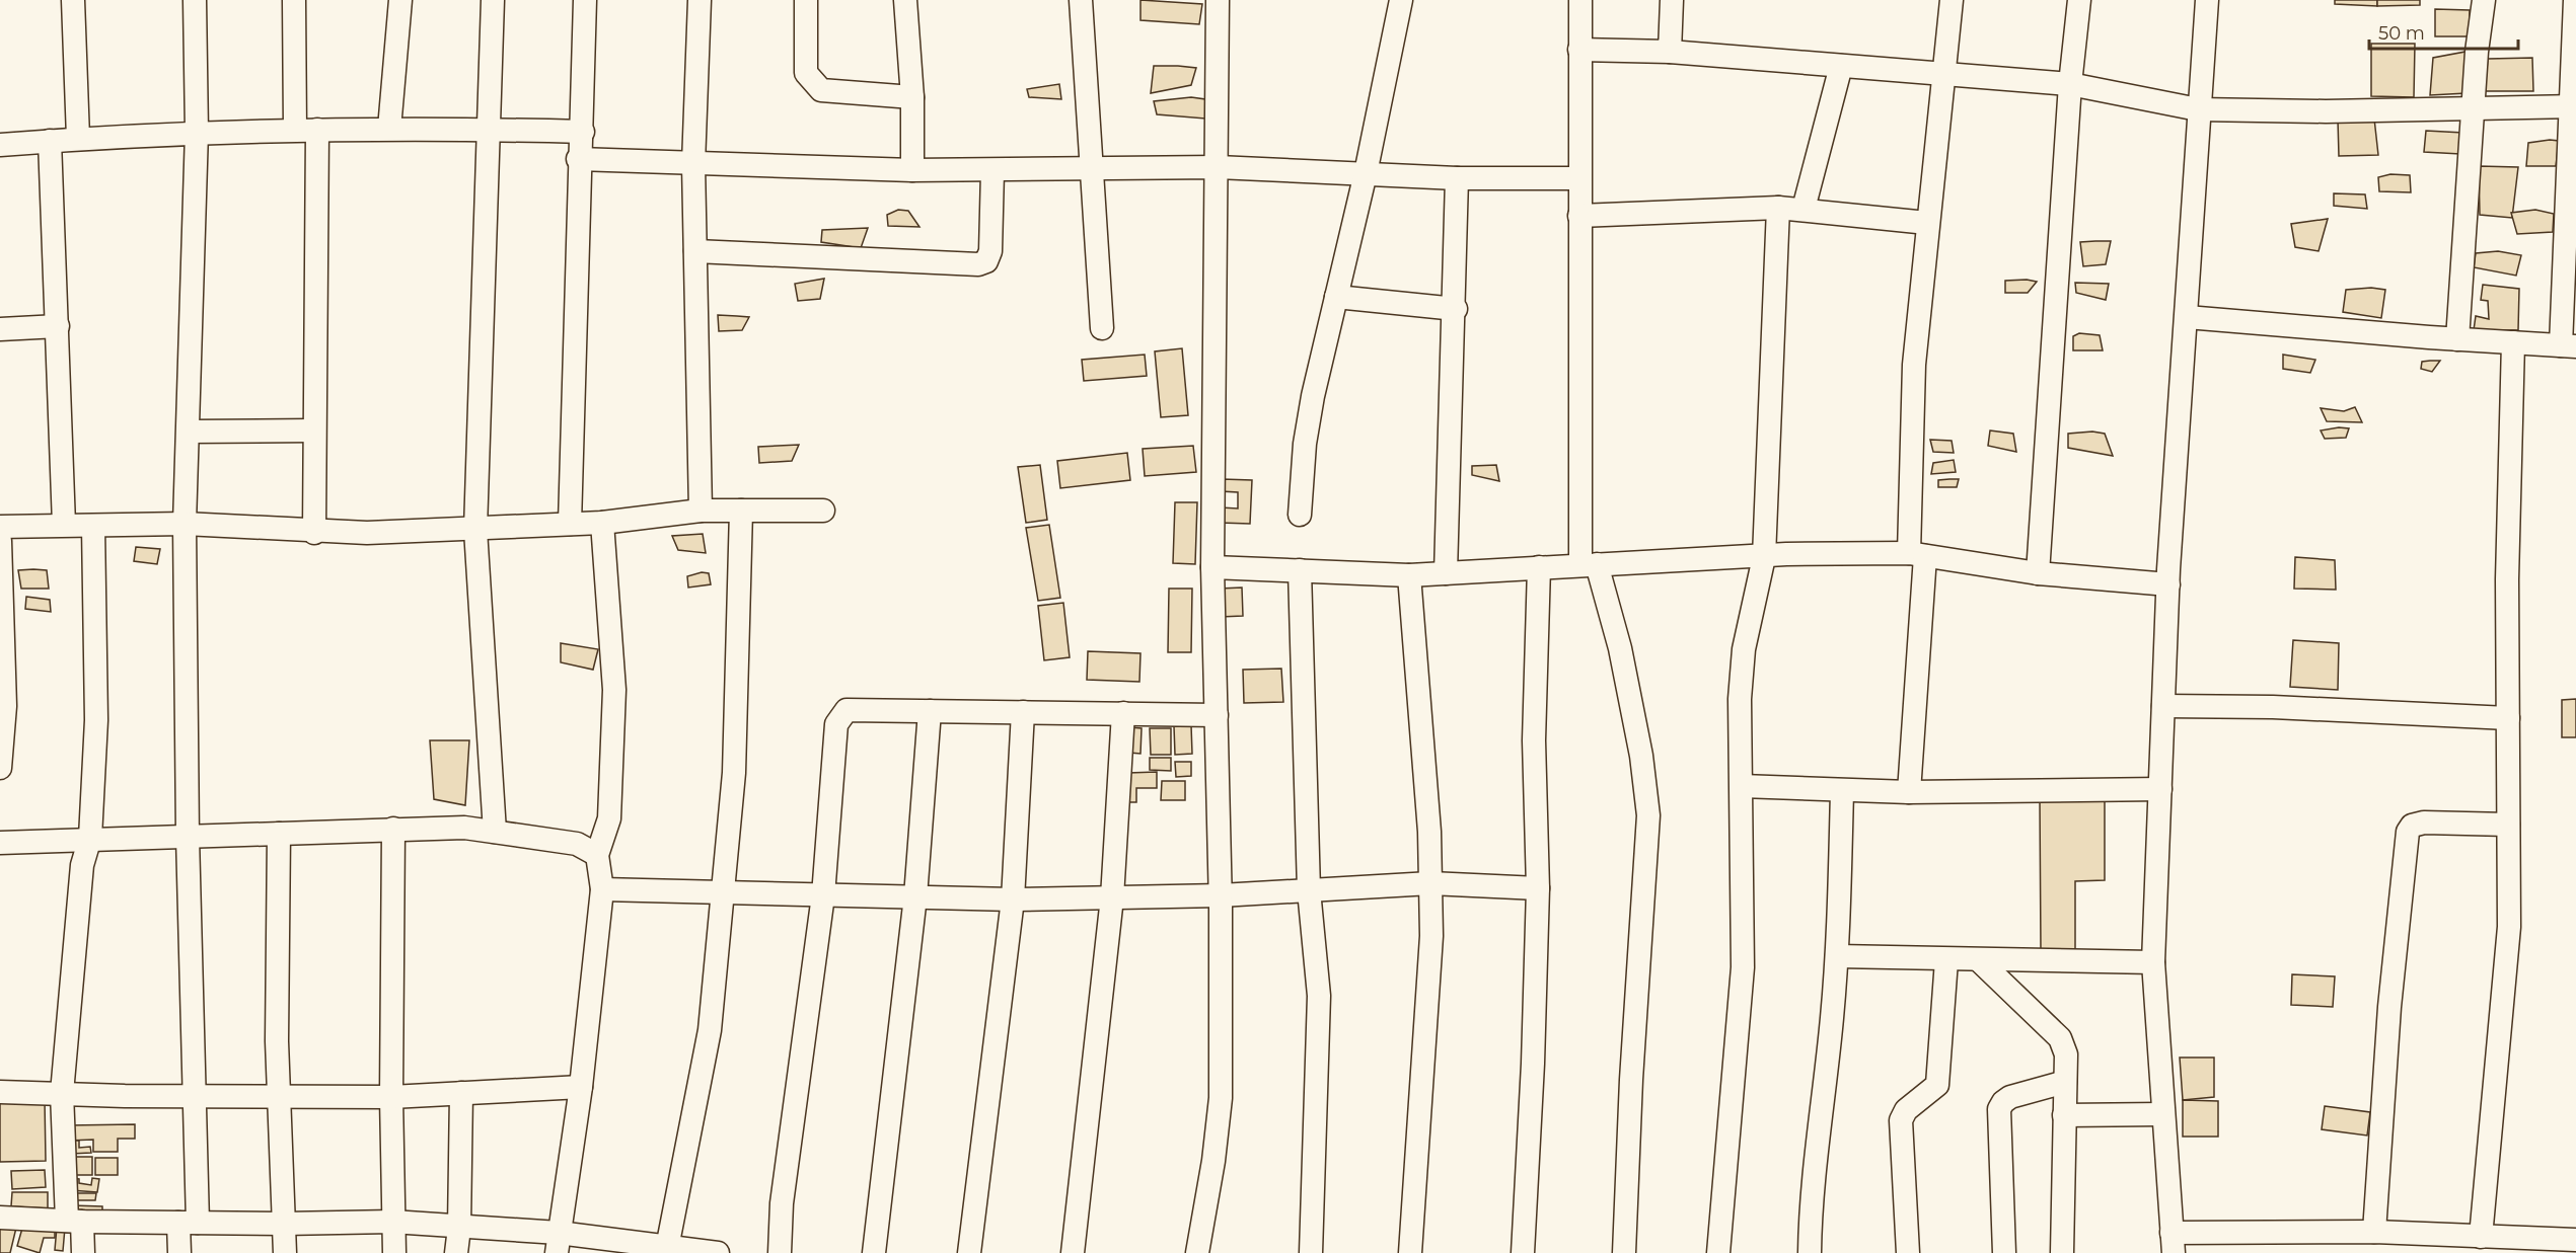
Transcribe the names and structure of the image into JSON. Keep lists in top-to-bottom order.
{
  "scale_bar": "50 m"
}
